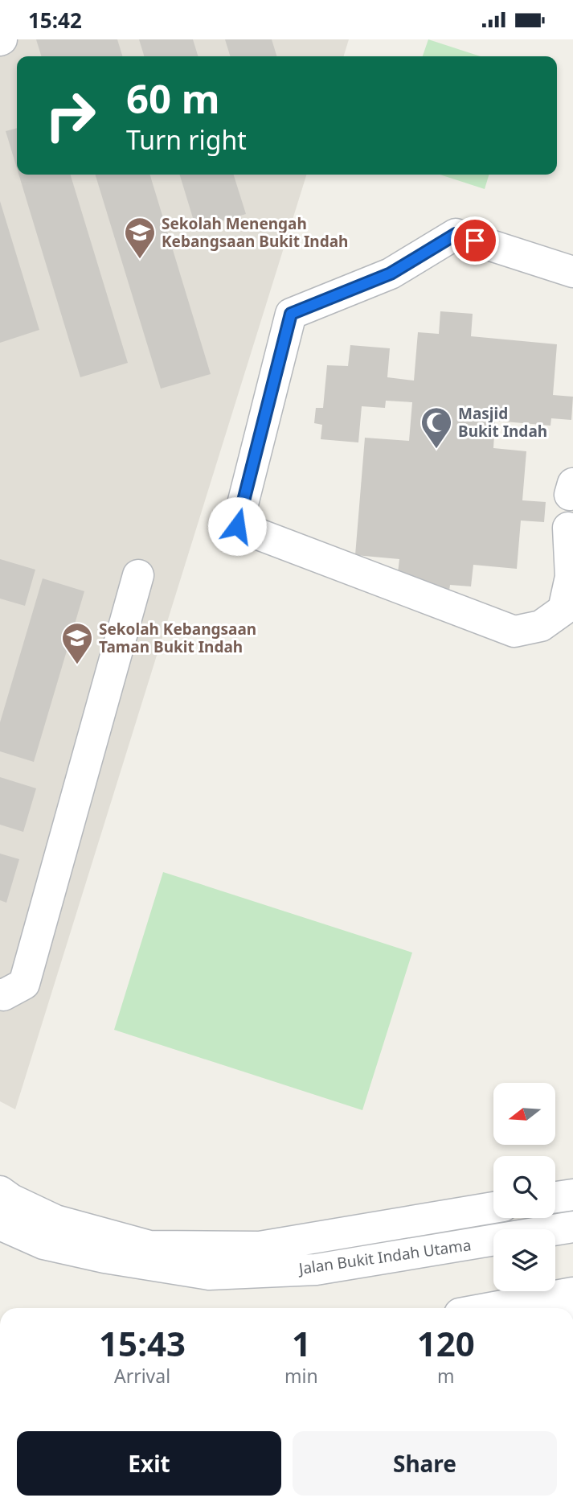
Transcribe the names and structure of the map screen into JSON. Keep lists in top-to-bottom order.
{
  "streets": {
    "street": ["Jalan Bukit Indah Utama"]
  },
  "places": {
    "school or university": ["Sekolah Menengah Kebangsaan Bukit Indah", "Sekolah Kebangsaan Taman Bukit Indah"],
    "mosque": ["Masjid Bukit Indah"]
  },
  "north": "left",
  "page": {
    "status": "15:42",
    "turn": ["60 m", "Turn right"],
    "eta": [
      "15:43",
      "Arrival",
      "1",
      "min",
      "120",
      "m"
    ],
    "buttons": ["Exit", "Share"]
  }
}
